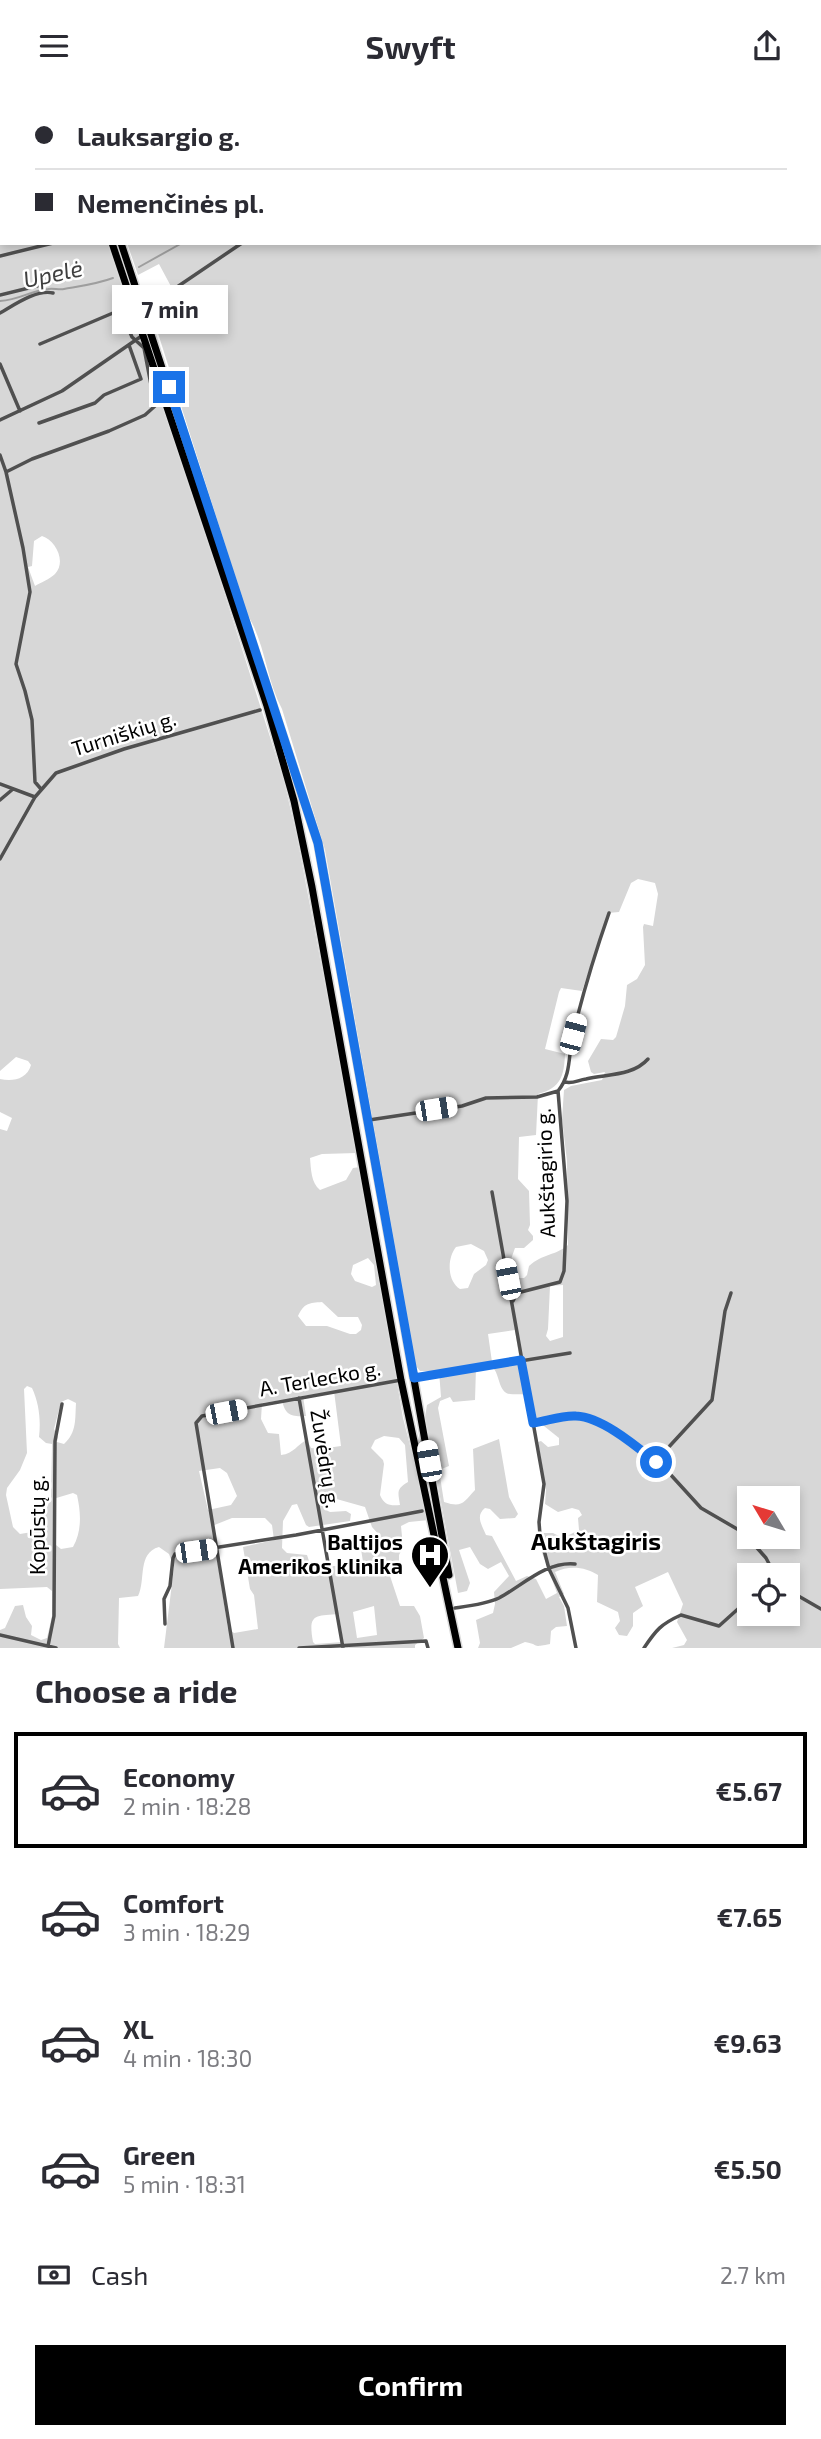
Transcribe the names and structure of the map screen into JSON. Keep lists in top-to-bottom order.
{
  "streets": {
    "street": [
      "Turniškių g.",
      "Aukštagirio g.",
      "A. Terlecko g.",
      "Žuvėdrų g.",
      "Kopūstų g."
    ]
  },
  "crossings": [
    ["A. Terlecko g.", "Žuvėdrų g."]
  ],
  "districts": ["Aukštagiris"],
  "water": ["Upelė"],
  "places": {
    "hospital": ["Baltijos Amerikos klinika"]
  },
  "north": "top left",
  "page": {
    "header": "Swyft",
    "banner": ["Lauksargio g.", "Nemenčinės pl."],
    "bubble": "7 min",
    "heading": "Choose a ride",
    "list": [
      {
        "name": "Economy",
        "note": "2 min · 18:28",
        "value": "€5.67"
      },
      {
        "name": "Comfort",
        "note": "3 min · 18:29",
        "value": "€7.65"
      },
      {
        "name": "XL",
        "note": "4 min · 18:30",
        "value": "€9.63"
      },
      {
        "name": "Green",
        "note": "5 min · 18:31",
        "value": "€5.50"
      }
    ],
    "pay": ["Cash", "2.7 km"],
    "buttons": "Confirm"
  }
}
